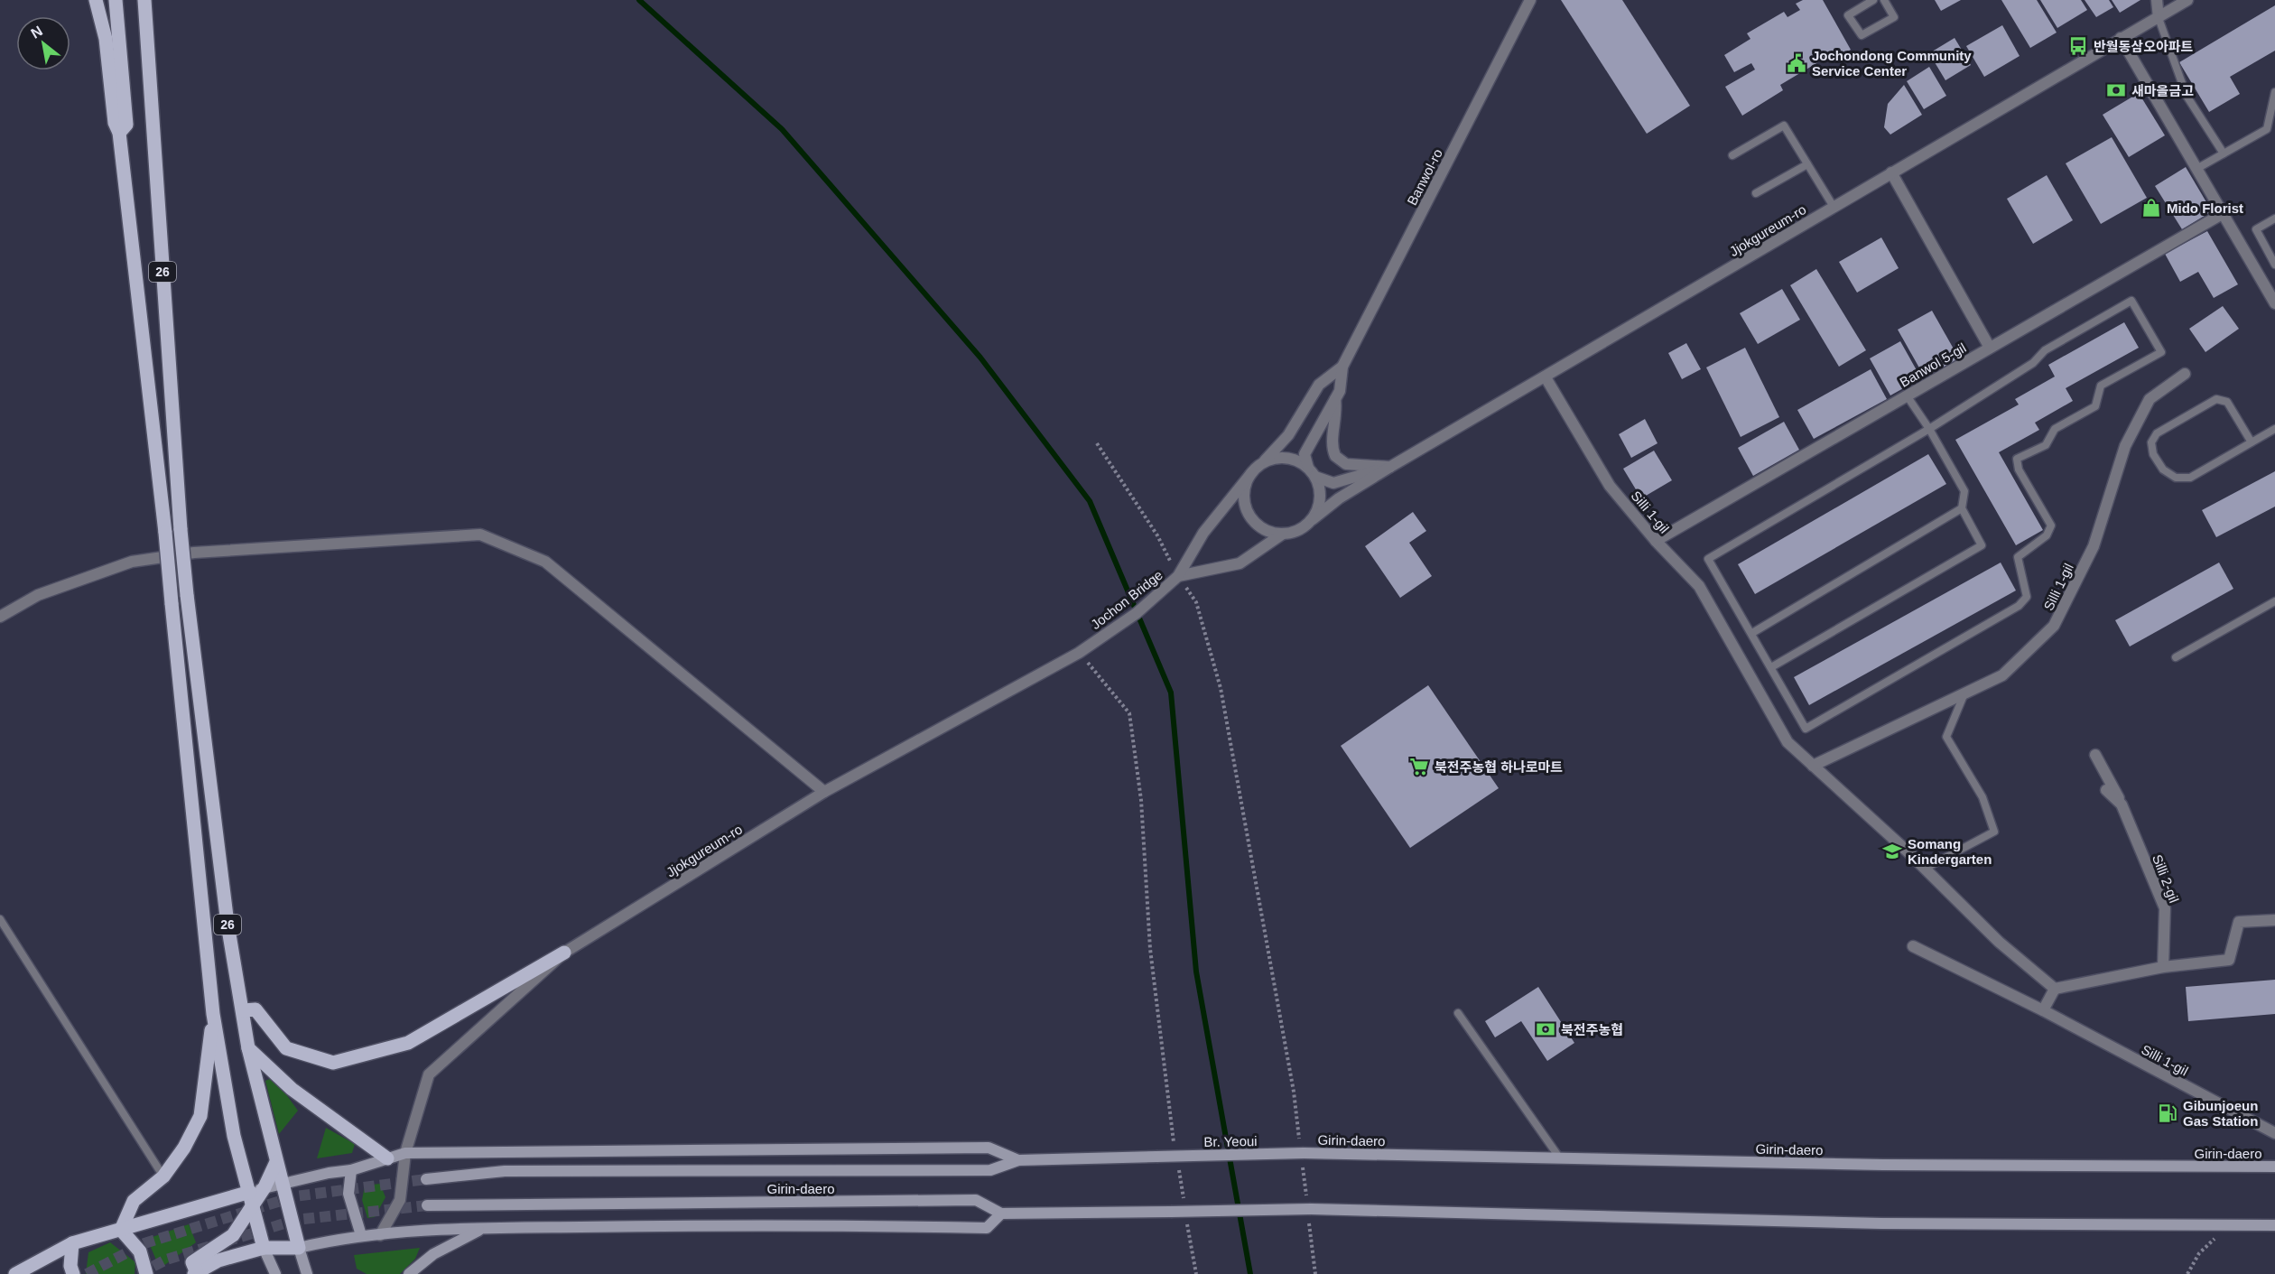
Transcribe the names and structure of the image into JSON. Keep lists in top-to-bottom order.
{
  "streets": {
    "main road": ["26"],
    "street": [
      "Banwol-ro",
      "Jjokgureum-ro",
      "Banwol 5-gil",
      "Silli 1-gil",
      "Jochon Bridge",
      "Silli 2-gil",
      "Girin-daero",
      "Br. Yeoui"
    ]
  },
  "crossings": [
    ["Jjokgureum-ro", "Silli 1-gil"],
    ["Jjokgureum-ro", "Jochon Bridge"],
    ["Banwol 5-gil", "Silli 1-gil"],
    ["Girin-daero", "Br. Yeoui"]
  ],
  "places": {
    "bus stop": ["반월동삼오아파트"],
    "public building": ["Jochondong Community Service Center"],
    "bank": ["새마을금고", "북전주농협"],
    "shop": ["Mido Florist"],
    "supermarket": ["북전주농협 하나로마트"],
    "school or university": ["Somang Kindergarten"],
    "fuel station": ["Gibunjoeun Gas Station"]
  },
  "north": "top left"
}
